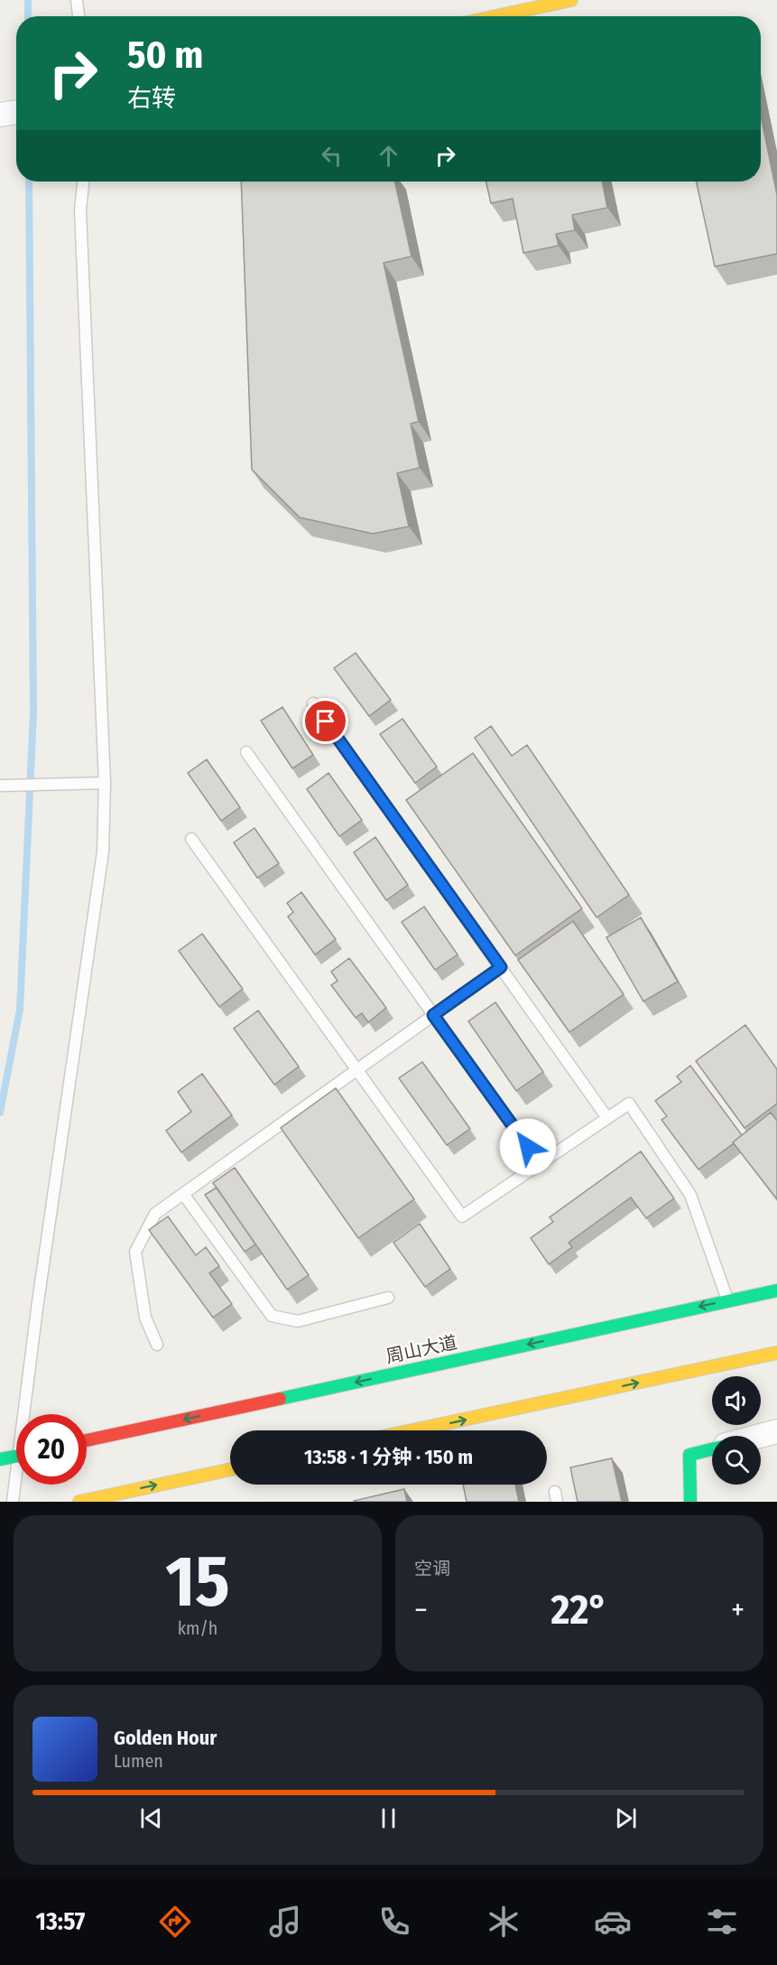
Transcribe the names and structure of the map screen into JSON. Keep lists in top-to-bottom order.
{
  "streets": {
    "main road": ["周山大道"]
  },
  "page": {
    "turn": ["50 m", "右转"],
    "limit": "20",
    "trip": "13:58 · 1 分钟 · 150 m",
    "tile": [
      ["15", "km/h"],
      "空调"
    ],
    "heat": ["−", "22°", "+"],
    "song": ["Golden Hour", "Lumen"],
    "tabs": "13:57"
  }
}
